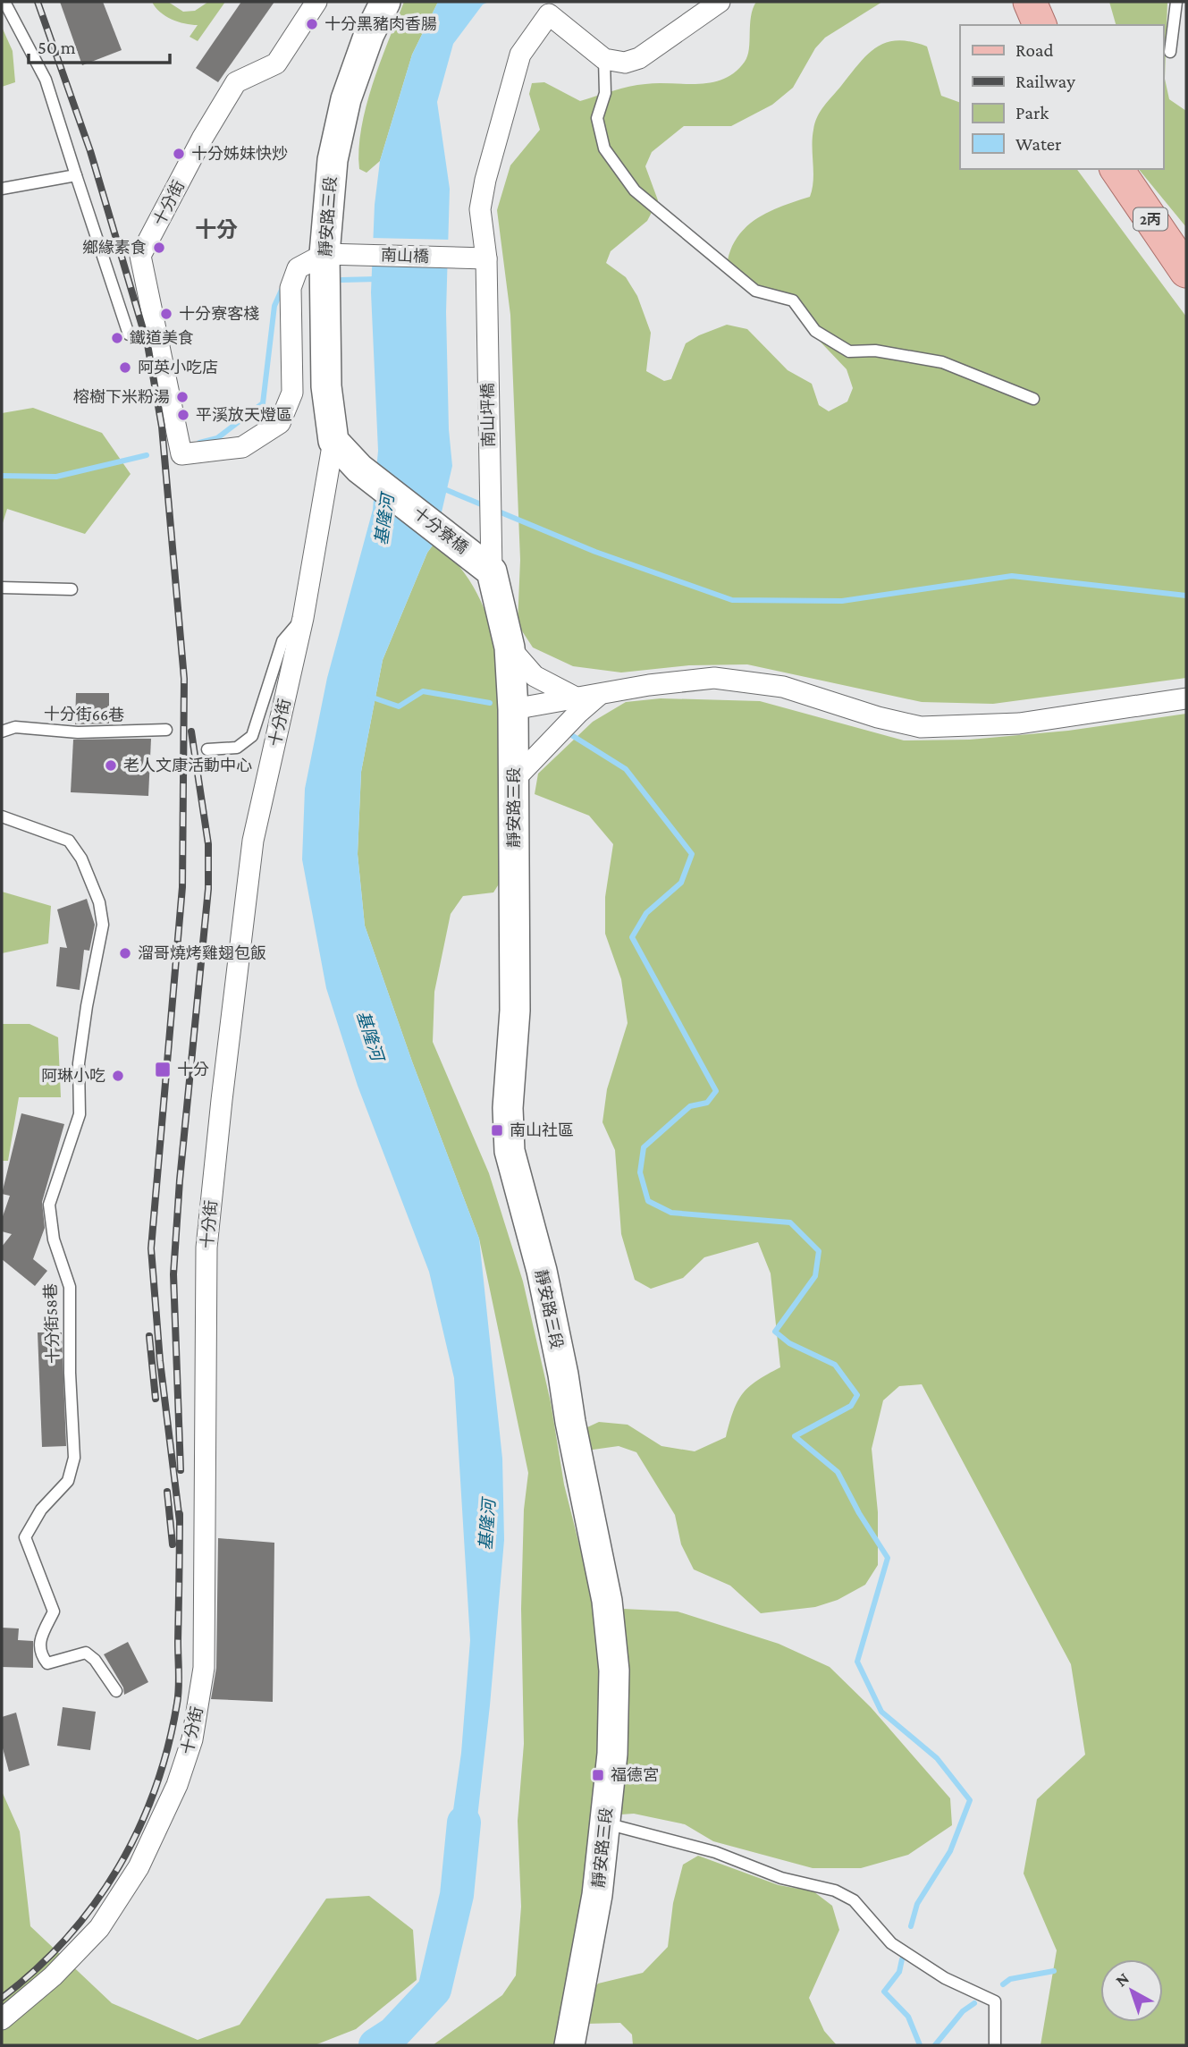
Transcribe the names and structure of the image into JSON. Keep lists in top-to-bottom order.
{
  "streets": {
    "main road": ["靜安路三段", "2丙", "十分寮橋"],
    "street": ["十分街", "南山橋", "南山坪橋"],
    "lane": ["十分街66巷", "十分街58巷"]
  },
  "crossings": [
    ["十分街", "靜安路三段"],
    ["十分街", "南山橋"],
    ["十分街", "十分寮橋"],
    ["靜安路三段", "南山橋"],
    ["靜安路三段", "南山坪橋"],
    ["靜安路三段", "十分寮橋"],
    ["南山橋", "南山坪橋"],
    ["南山坪橋", "十分寮橋"]
  ],
  "districts": ["十分"],
  "water": ["基隆河"],
  "places": {
    "other": [
      "十分黑豬肉香腸",
      "十分姊妹快炒",
      "鄉緣素食",
      "十分寮客棧",
      "鐵道美食",
      "阿英小吃店",
      "榕樹下米粉湯",
      "平溪放天燈區",
      "老人文康活動中心",
      "溜哥燒烤雞翅包飯",
      "阿琳小吃"
    ],
    "transit": ["十分", "南山社區", "福德宮"]
  },
  "legend": [
    "Road",
    "Railway",
    "Park",
    "Water"
  ],
  "scale_bar": "50 m",
  "north": "top left"
}
